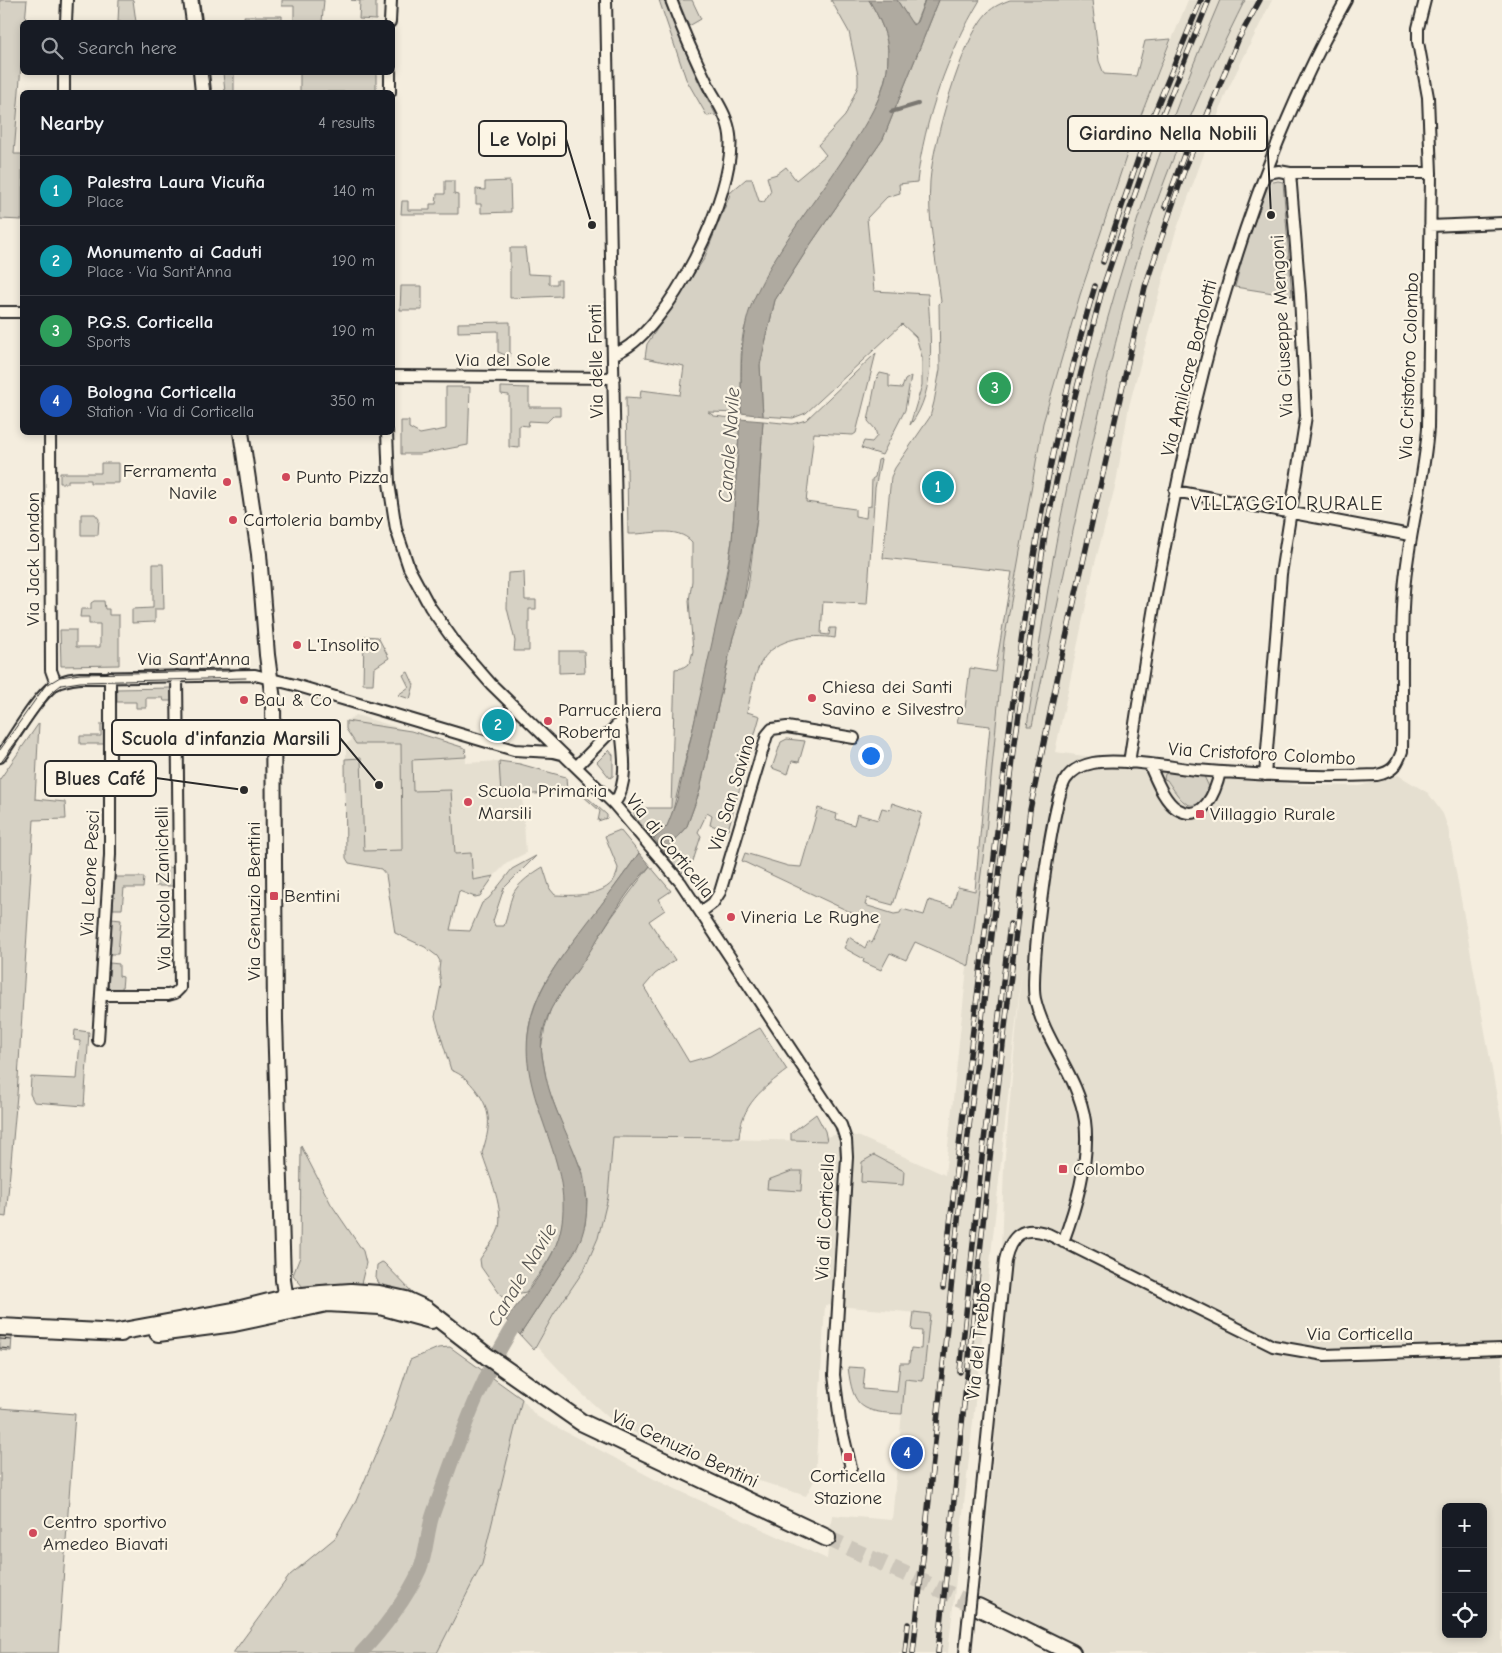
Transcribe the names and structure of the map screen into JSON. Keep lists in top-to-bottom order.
{
  "streets": {
    "main road": ["Via Genuzio Bentini"],
    "street": [
      "Via Giuseppe Mengoni",
      "Via del Sole",
      "Via delle Fonti",
      "Via Cristoforo Colombo",
      "Via Amilcare Bortolotti",
      "Via Jack London",
      "Via Sant'Anna",
      "Via San Savino",
      "Via di Corticella",
      "Via Leone Pesci",
      "Via Nicola Zanichelli",
      "Via Corticella",
      "Via del Trebbo"
    ]
  },
  "crossings": [
    ["Via Giuseppe Mengoni", "Via Cristoforo Colombo"],
    ["Via del Sole", "Via delle Fonti"],
    ["Via delle Fonti", "Via di Corticella"],
    ["Via Cristoforo Colombo", "Via Amilcare Bortolotti"],
    ["Via Cristoforo Colombo", "Via del Trebbo"],
    ["Via Jack London", "Via Sant'Anna"],
    ["Via Sant'Anna", "Via di Corticella"],
    ["Via Sant'Anna", "Via Leone Pesci"],
    ["Via Sant'Anna", "Via Nicola Zanichelli"],
    ["Via Sant'Anna", "Via Genuzio Bentini"],
    ["Via San Savino", "Via di Corticella"],
    ["Via Leone Pesci", "Via Nicola Zanichelli"],
    ["Via Corticella", "Via del Trebbo"]
  ],
  "districts": ["VILLAGGIO RURALE"],
  "water": ["Canale Navile"],
  "places": {
    "other": [
      "Giardino Nella Nobili",
      "Le Volpi",
      "Punto Pizza",
      "Ferramenta Navile",
      "Cartoleria bamby",
      "L'Insolito",
      "Chiesa dei Santi Savino e Silvestro",
      "Bau & Co",
      "Parrucchiera Roberta",
      "Scuola d'infanzia Marsili",
      "Blues Café",
      "Scuola Primaria Marsili",
      "Vineria Le Rughe",
      "Centro sportivo Amedeo Biavati"
    ],
    "transit": [
      "Villaggio Rurale",
      "Bentini",
      "Colombo",
      "Corticella Stazione"
    ]
  },
  "page": {
    "search": "Search here",
    "heading": ["Nearby", "4 results"],
    "list": [
      {
        "mark": "1",
        "name": "Palestra Laura Vicuña",
        "note": "Place",
        "value": "140 m"
      },
      {
        "mark": "2",
        "name": "Monumento ai Caduti",
        "note": "Place · Via Sant'Anna",
        "value": "190 m"
      },
      {
        "mark": "3",
        "name": "P.G.S. Corticella",
        "note": "Sports",
        "value": "190 m"
      },
      {
        "mark": "4",
        "name": "Bologna Corticella",
        "note": "Station · Via di Corticella",
        "value": "350 m"
      }
    ],
    "pins": [
      "3",
      "1",
      "2",
      "4"
    ],
    "map_buttons": ["+", "−"]
  }
}
